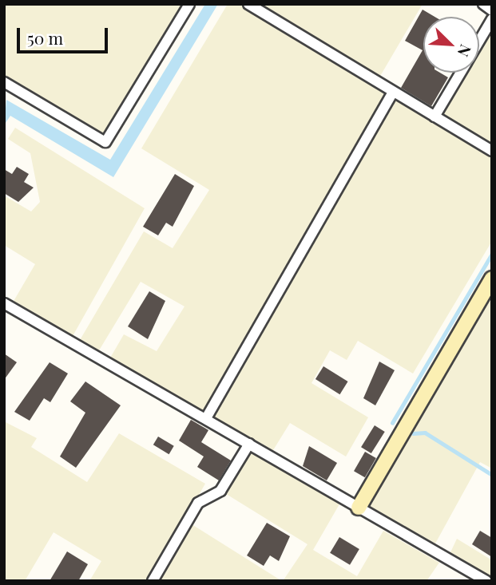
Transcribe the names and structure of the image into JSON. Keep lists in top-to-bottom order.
{
  "scale_bar": "50 m",
  "north": "bottom right"
}
